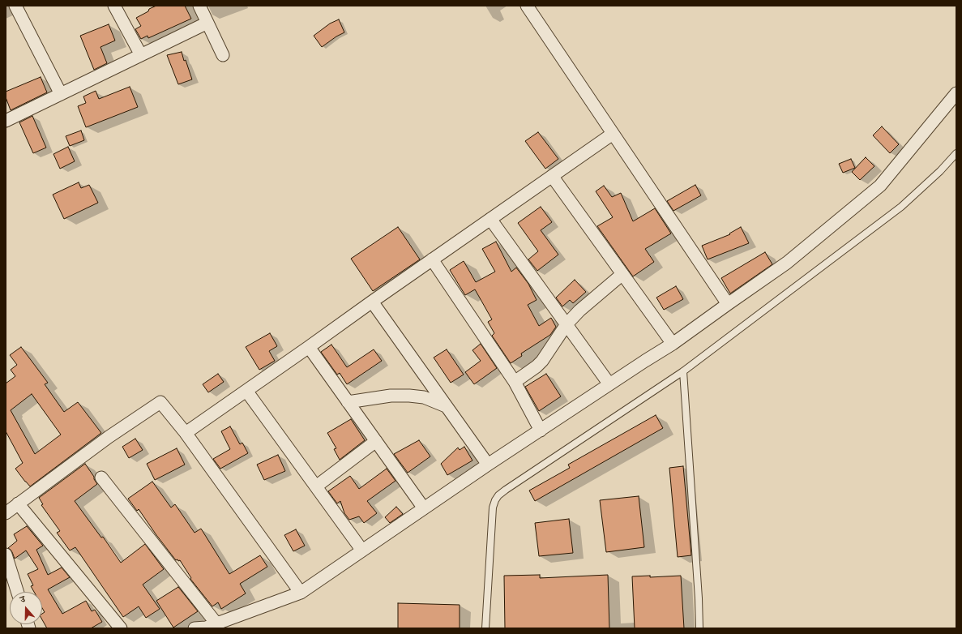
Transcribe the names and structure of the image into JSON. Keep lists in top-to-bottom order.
{
  "north": "top"
}
